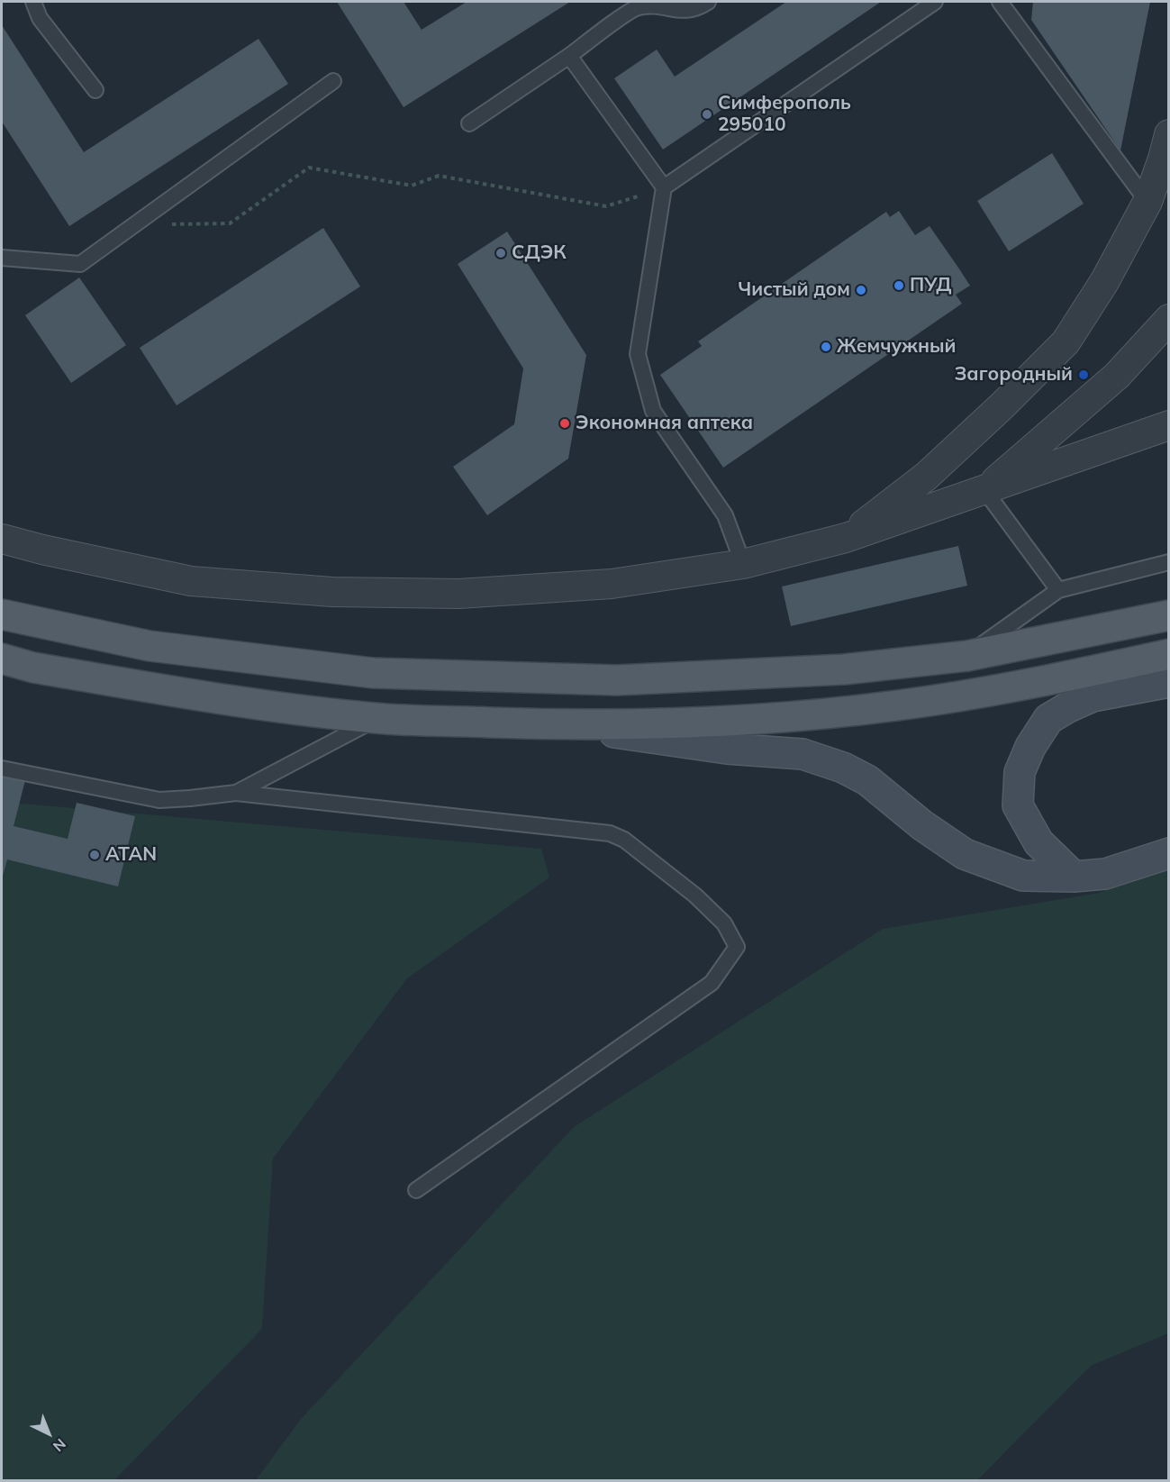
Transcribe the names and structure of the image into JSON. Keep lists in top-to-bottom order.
{
  "places": [
    "Симферополь 295010",
    "СДЭК",
    "ПУД",
    "Чистый дом",
    "Жемчужный",
    "Загородный",
    "Экономная аптека",
    "ATAN"
  ],
  "north": "bottom right"
}
